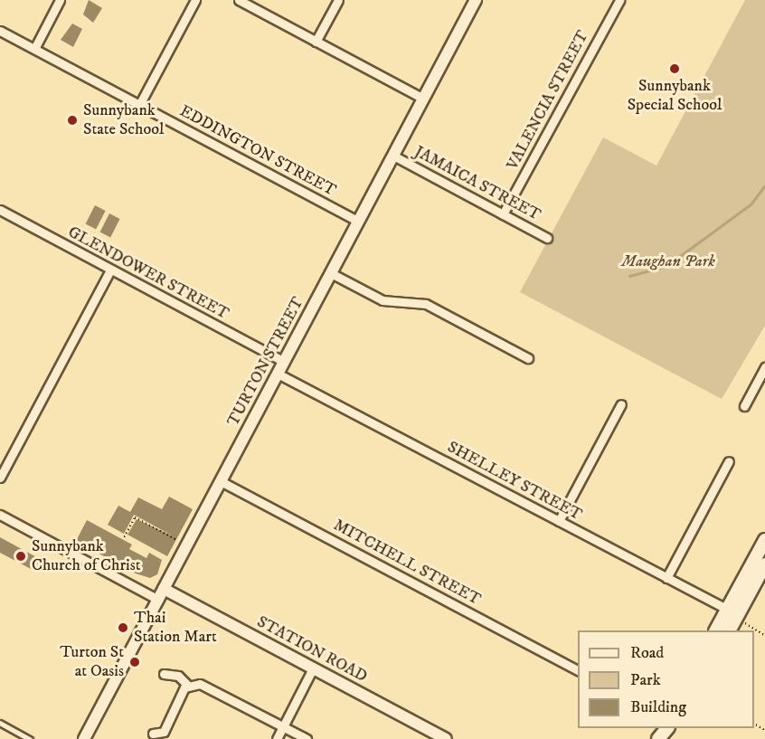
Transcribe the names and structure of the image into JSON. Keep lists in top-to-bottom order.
{
  "streets": {
    "street": [
      "VALENCIA STREET",
      "EDDINGTON STREET",
      "JAMAICA STREET",
      "GLENDOWER STREET",
      "TURTON STREET",
      "SHELLEY STREET",
      "MITCHELL STREET",
      "STATION ROAD"
    ]
  },
  "crossings": [
    ["VALENCIA STREET", "JAMAICA STREET"],
    ["EDDINGTON STREET", "TURTON STREET"],
    ["JAMAICA STREET", "TURTON STREET"],
    ["GLENDOWER STREET", "TURTON STREET"],
    ["TURTON STREET", "SHELLEY STREET"],
    ["TURTON STREET", "MITCHELL STREET"],
    ["TURTON STREET", "STATION ROAD"]
  ],
  "parks": ["Maughan Park"],
  "places": [
    "Sunnybank Special School",
    "Sunnybank State School",
    "Sunnybank Church of Christ",
    "Thai Station Mart",
    "Turton St at Oasis"
  ],
  "legend": ["Road", "Park", "Building"]
}
